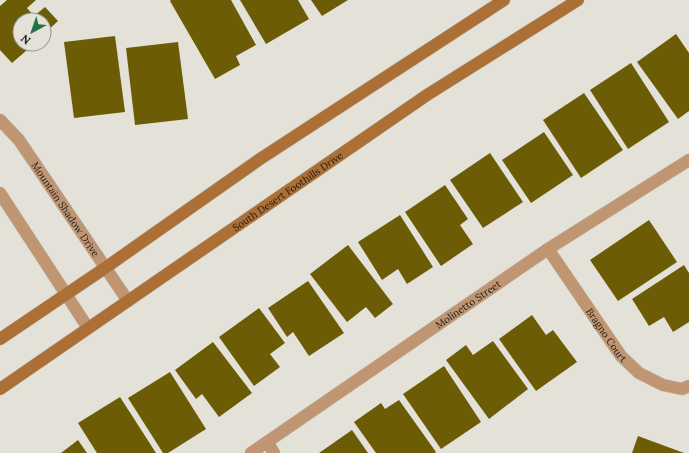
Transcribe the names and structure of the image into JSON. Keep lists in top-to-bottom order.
{
  "streets": {
    "main road": ["South Desert Foothills Drive"],
    "street": ["Mountain Shadow Drive", "Molinetto Street", "Bragno Court"]
  },
  "crossings": [
    ["South Desert Foothills Drive", "Mountain Shadow Drive"],
    ["Molinetto Street", "Bragno Court"]
  ],
  "north": "bottom left"
}
